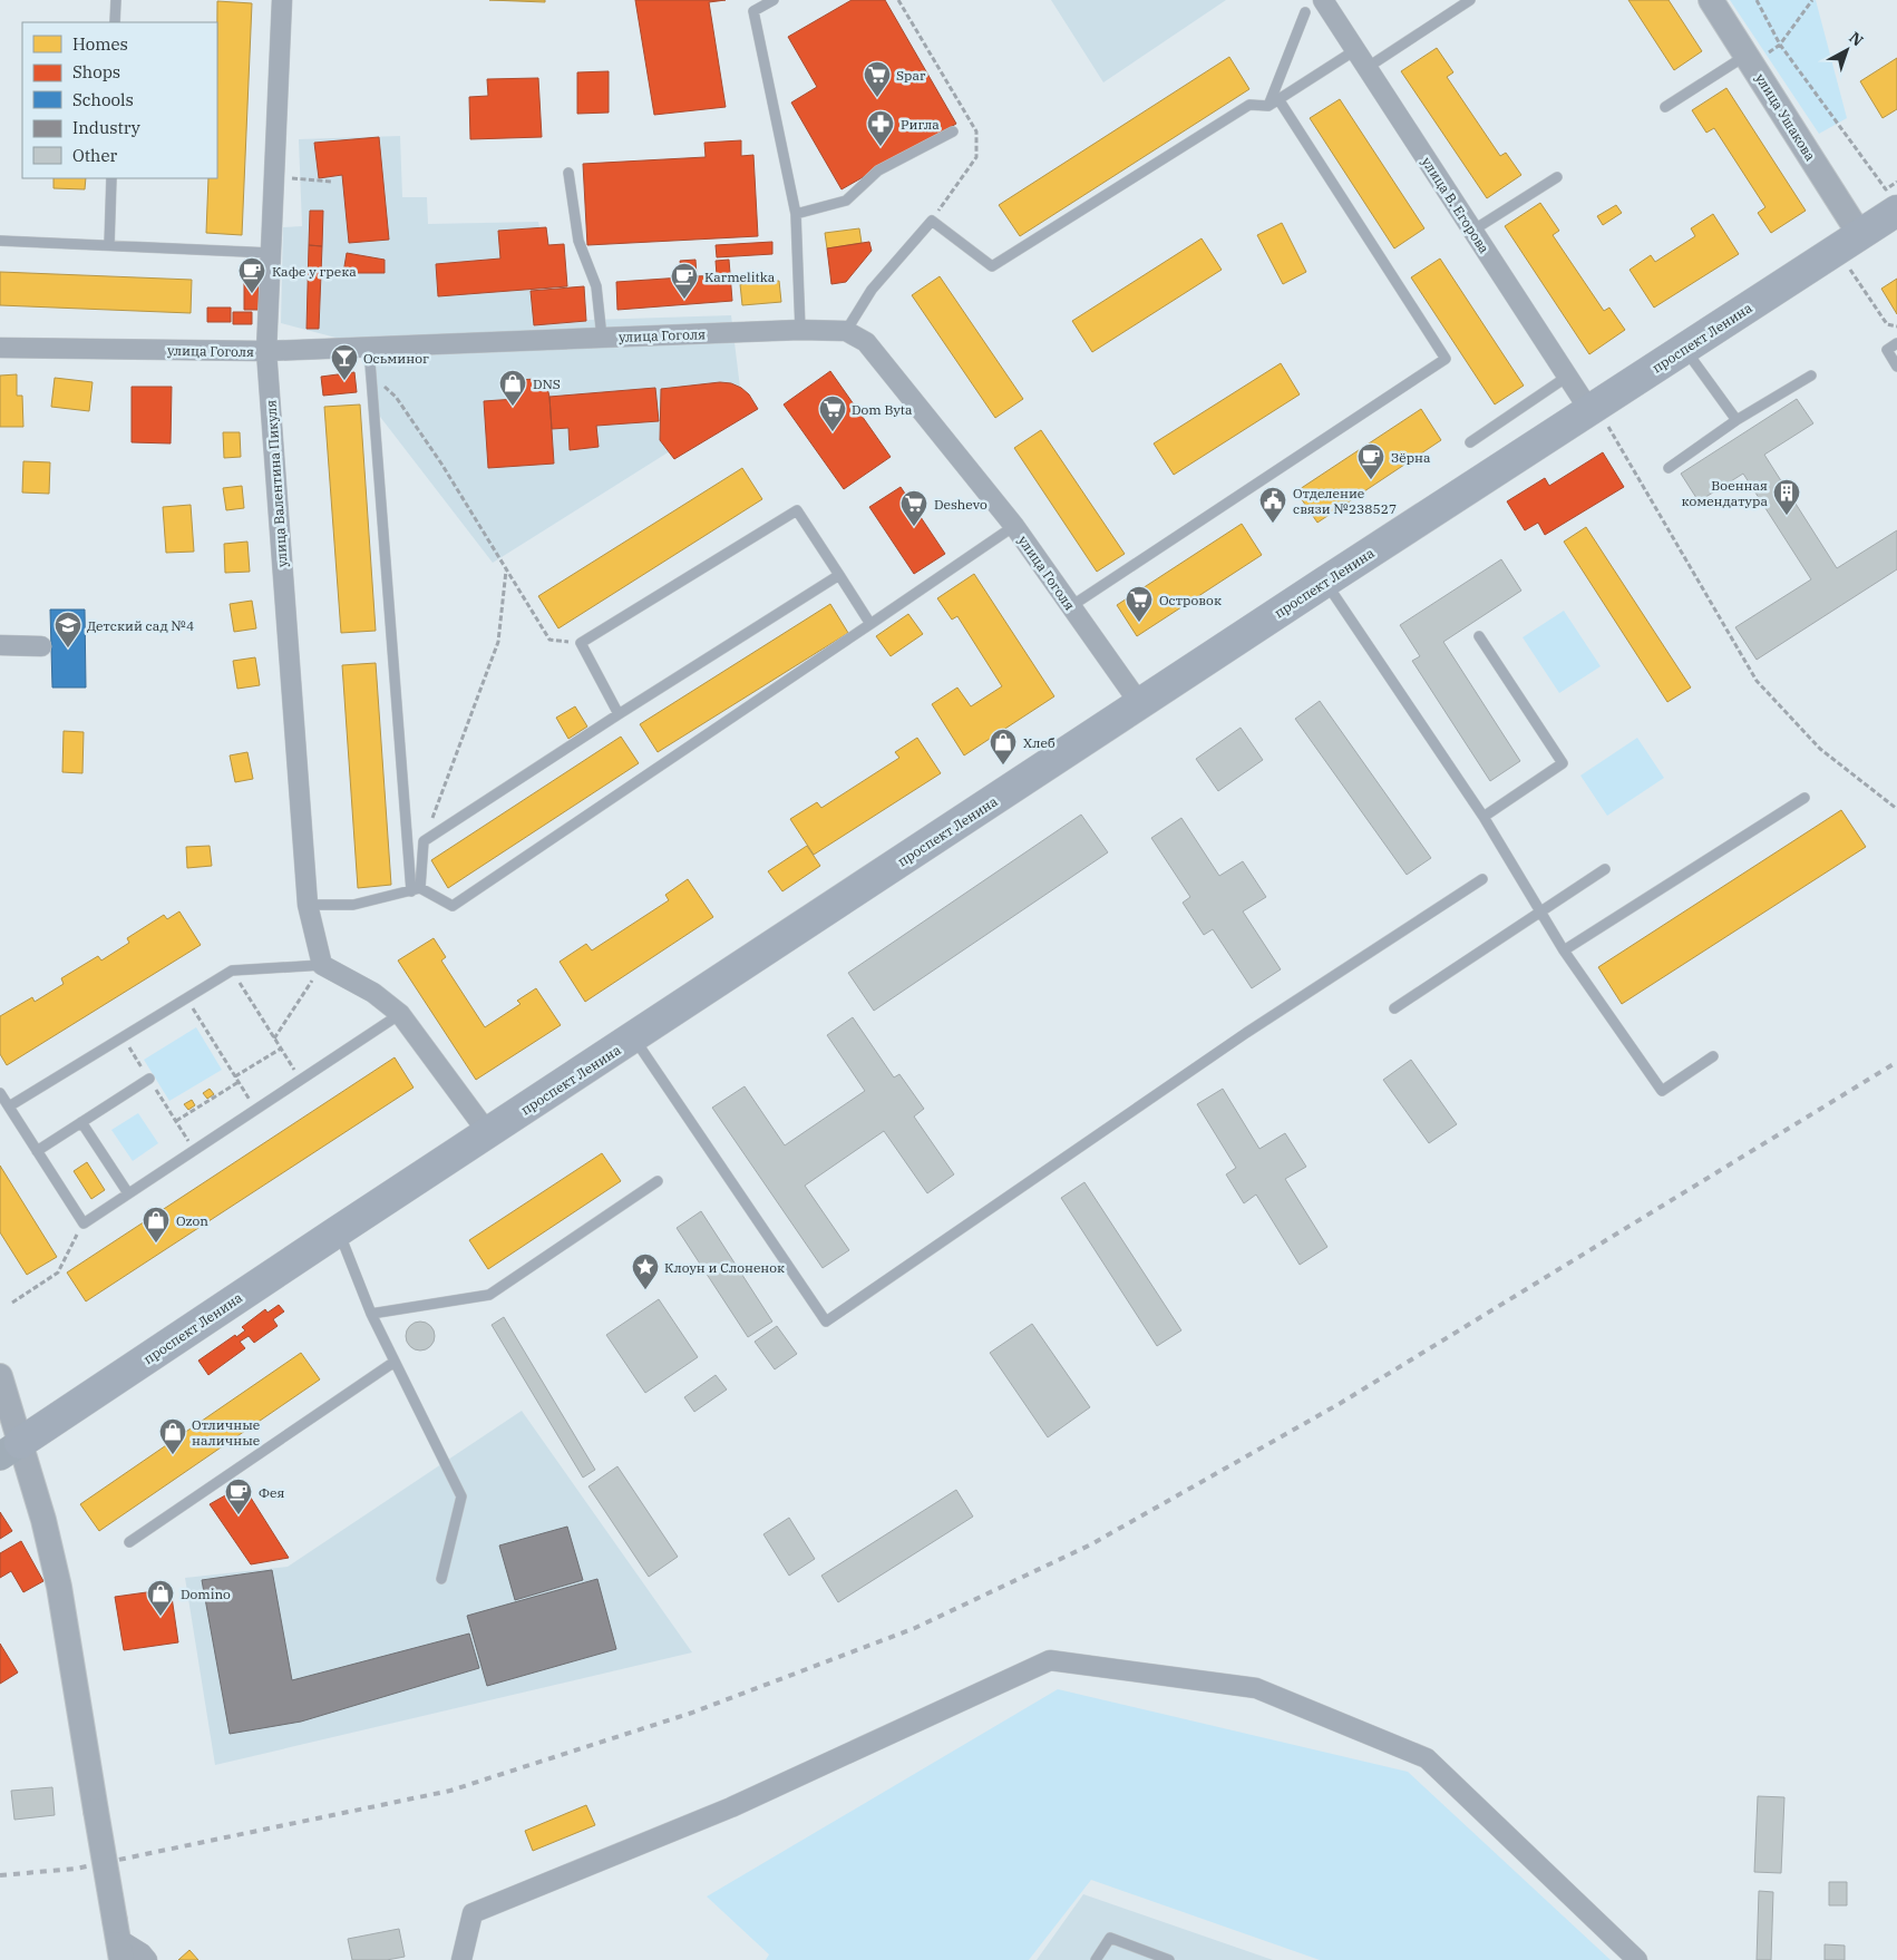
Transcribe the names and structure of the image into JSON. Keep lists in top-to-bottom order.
{
  "streets": {
    "main road": ["проспект Ленина"],
    "street": [
      "улица Ушакова",
      "улица В. Егорова",
      "улица Гоголя",
      "улица Валентина Пикуля"
    ]
  },
  "crossings": [
    ["улица Ушакова", "проспект Ленина"],
    ["улица В. Егорова", "проспект Ленина"],
    ["улица Гоголя", "проспект Ленина"],
    ["улица Гоголя", "улица Валентина Пикуля"]
  ],
  "places": {
    "supermarket": [
      "Spar",
      "Dom Byta",
      "Deshevo",
      "Островок"
    ],
    "pharmacy": ["Ригла"],
    "cafe": [
      "Кафе у грека",
      "Karmelitka",
      "Зёрна",
      "Фея"
    ],
    "bar": ["Осьминог"],
    "shop": [
      "DNS",
      "Хлеб",
      "Ozon",
      "Отличные наличные",
      "Domino"
    ],
    "building": ["Военная комендатура"],
    "public building": ["Отделение связи №238527"],
    "school or university": ["Детский сад №4"],
    "place": ["Клоун и Слоненок"]
  },
  "legend": [
    "Homes",
    "Shops",
    "Schools",
    "Industry",
    "Other"
  ],
  "north": "top right"
}
